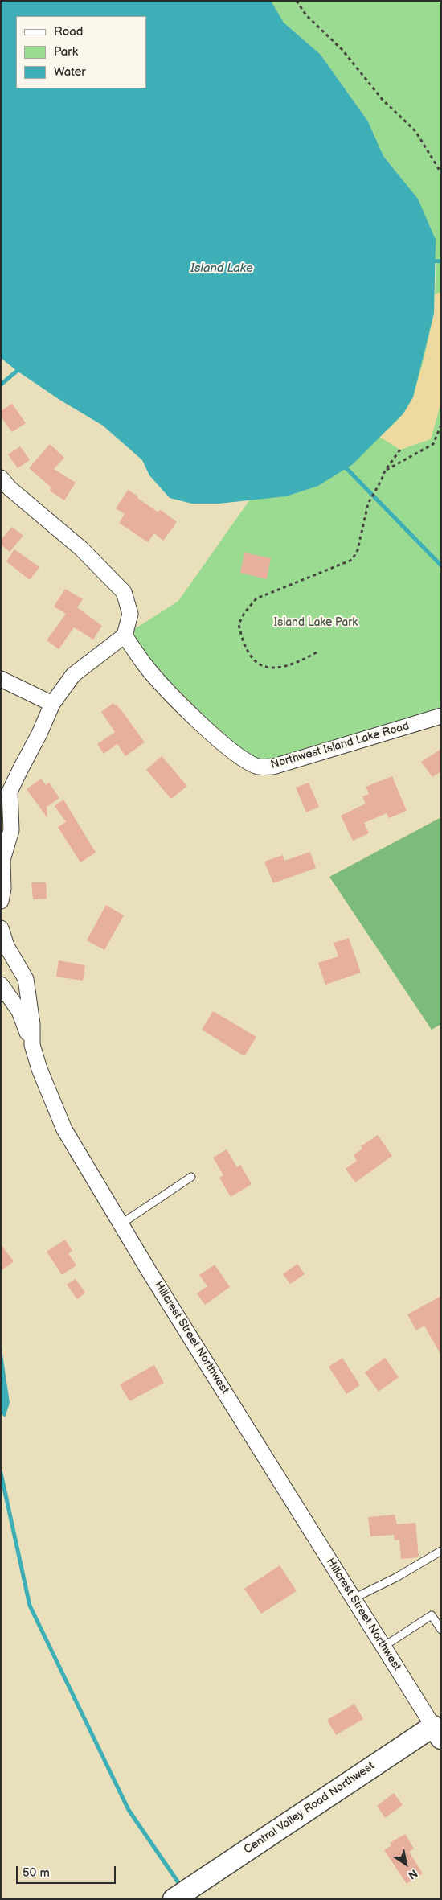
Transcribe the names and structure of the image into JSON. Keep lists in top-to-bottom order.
{
  "streets": {
    "main road": ["Central Valley Road Northwest"],
    "street": ["Northwest Island Lake Road", "Hillcrest Street Northwest"]
  },
  "crossings": [
    ["Hillcrest Street Northwest", "Central Valley Road Northwest"]
  ],
  "water": ["Island Lake"],
  "parks": ["Island Lake Park"],
  "legend": ["Road", "Park", "Water"],
  "scale_bar": "50 m",
  "north": "bottom right"
}
